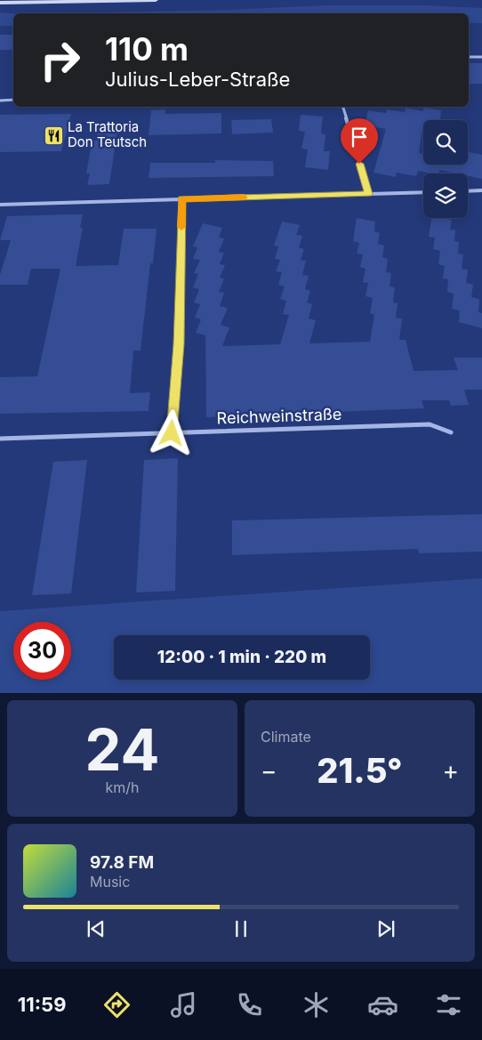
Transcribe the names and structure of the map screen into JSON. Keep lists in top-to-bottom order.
{
  "streets": {
    "street": ["Reichweinstraße"]
  },
  "places": {
    "restaurant": ["La Trattoria Don Teutsch"]
  },
  "page": {
    "turn": ["110 m", "Julius-Leber-Straße"],
    "limit": "30",
    "trip": "12:00 · 1 min · 220 m",
    "tile": [
      ["24", "km/h"],
      "Climate"
    ],
    "heat": ["−", "21.5°", "+"],
    "song": ["97.8 FM", "Music"],
    "tabs": "11:59"
  }
}
